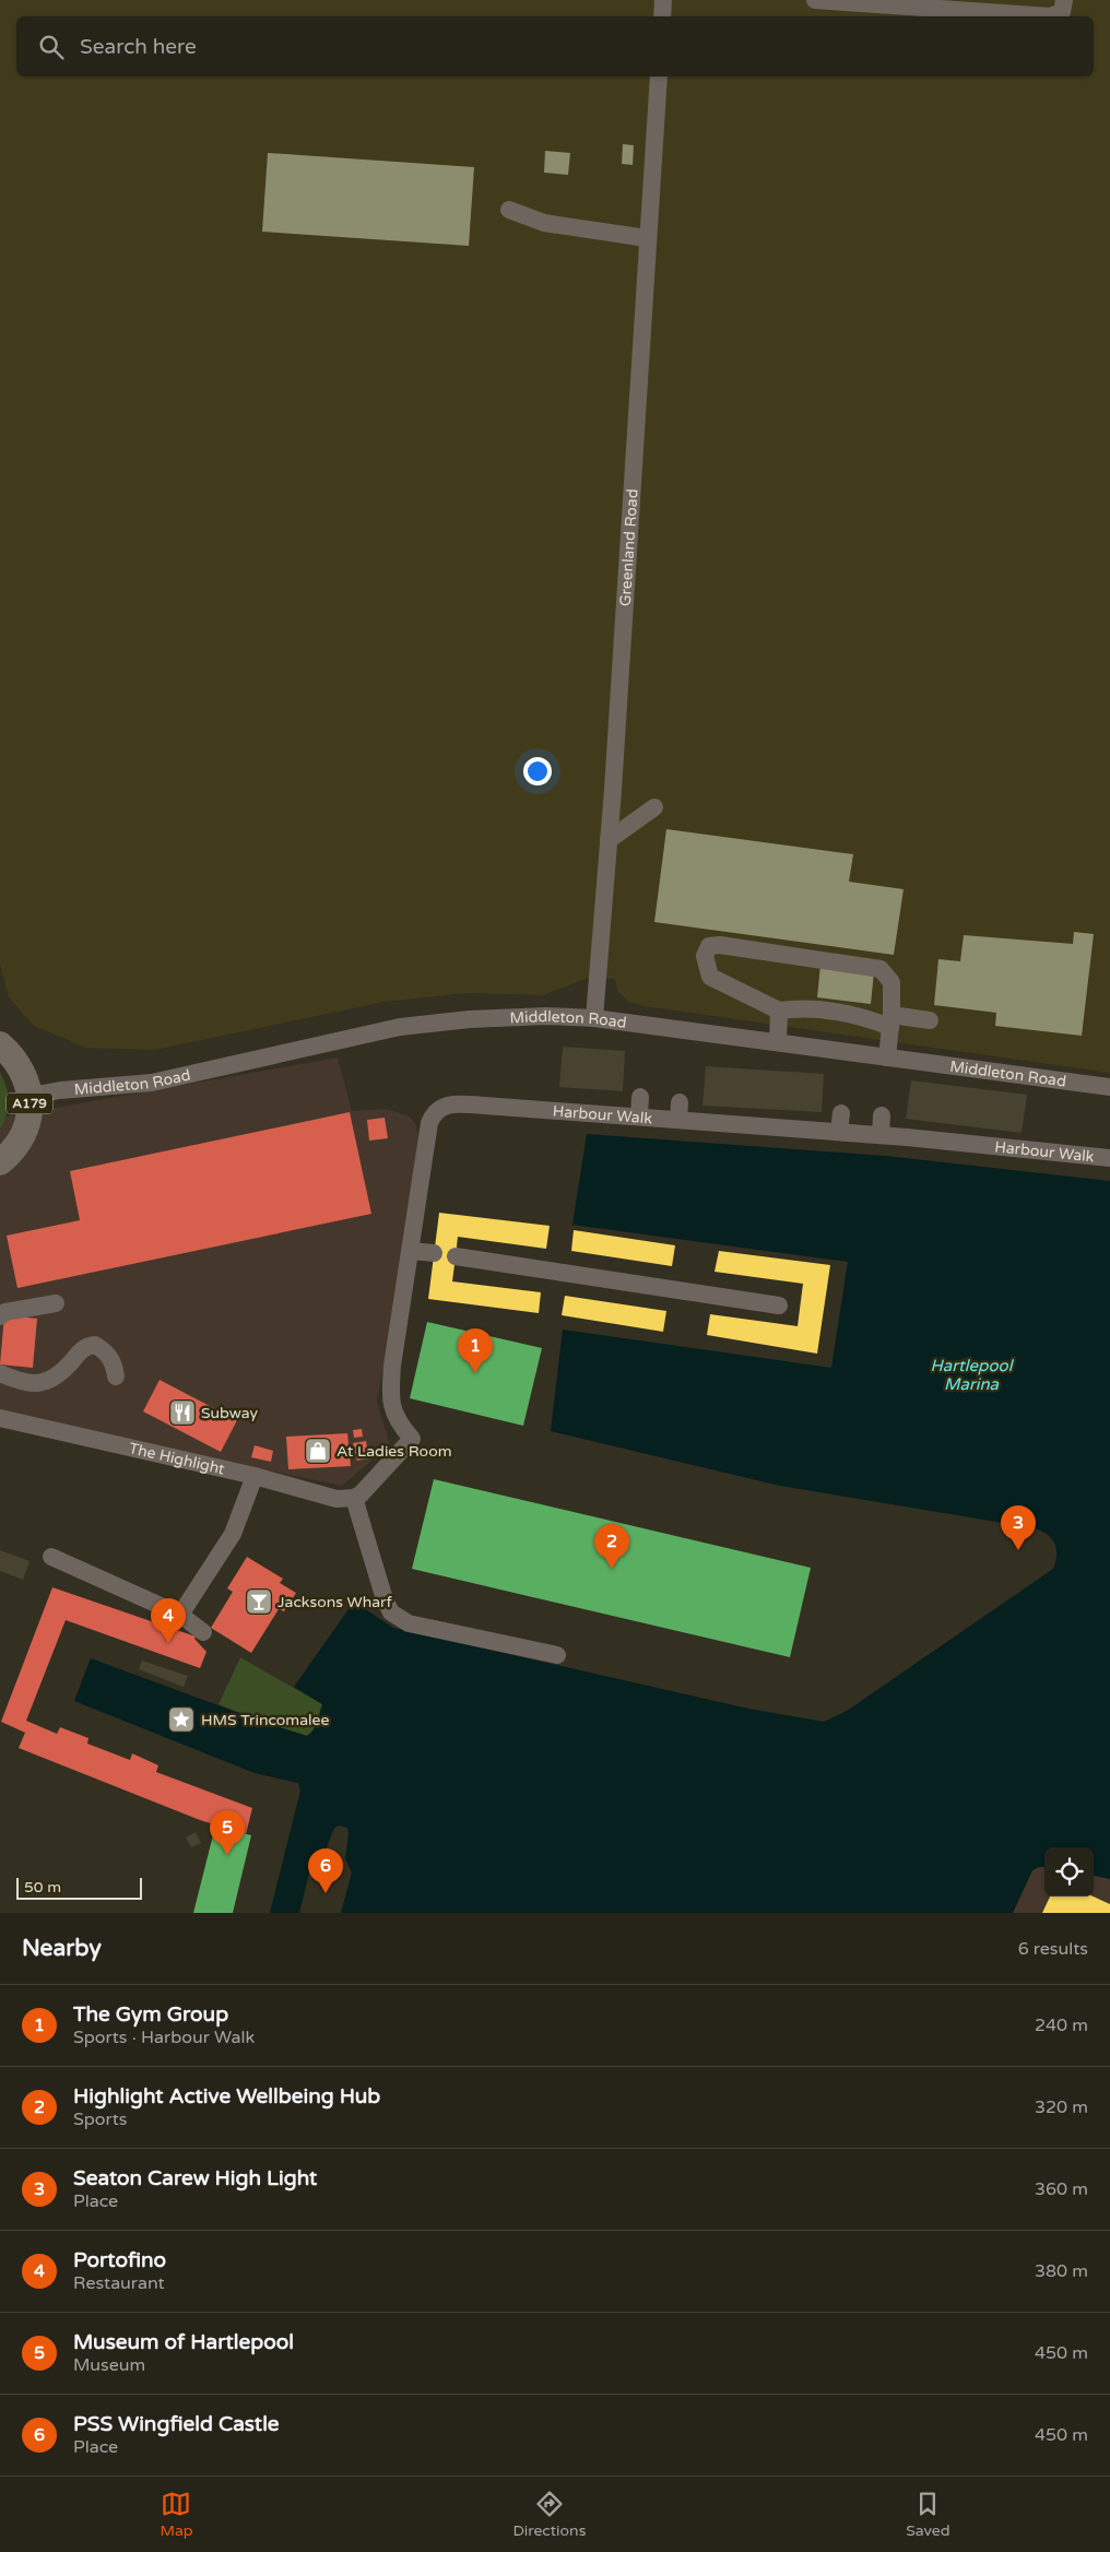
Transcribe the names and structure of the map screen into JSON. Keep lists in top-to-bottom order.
{
  "streets": {
    "highway": ["A179"],
    "street": [
      "Greenland Road",
      "Middleton Road",
      "Harbour Walk",
      "The Highlight"
    ]
  },
  "crossings": [
    ["Greenland Road", "Middleton Road"],
    ["Middleton Road", "A179"],
    ["Harbour Walk", "The Highlight"]
  ],
  "water": ["Hartlepool Marina"],
  "places": {
    "restaurant": ["Subway"],
    "shop": ["At Ladies Room"],
    "bar": ["Jacksons Wharf"],
    "place": ["HMS Trincomalee"]
  },
  "scale_bar": "50 m",
  "page": {
    "search": "Search here",
    "pins": [
      "1",
      "3",
      "2",
      "4",
      "5",
      "6"
    ],
    "scale": "50 m",
    "heading": ["Nearby", "6 results"],
    "list": [
      {
        "mark": "1",
        "name": "The Gym Group",
        "note": "Sports · Harbour Walk",
        "value": "240 m"
      },
      {
        "mark": "2",
        "name": "Highlight Active Wellbeing Hub",
        "note": "Sports",
        "value": "320 m"
      },
      {
        "mark": "3",
        "name": "Seaton Carew High Light",
        "note": "Place",
        "value": "360 m"
      },
      {
        "mark": "4",
        "name": "Portofino",
        "note": "Restaurant",
        "value": "380 m"
      },
      {
        "mark": "5",
        "name": "Museum of Hartlepool",
        "note": "Museum",
        "value": "450 m"
      },
      {
        "mark": "6",
        "name": "PSS Wingfield Castle",
        "note": "Place",
        "value": "450 m"
      }
    ],
    "nav": ["Map", "Directions", "Saved"]
  }
}
